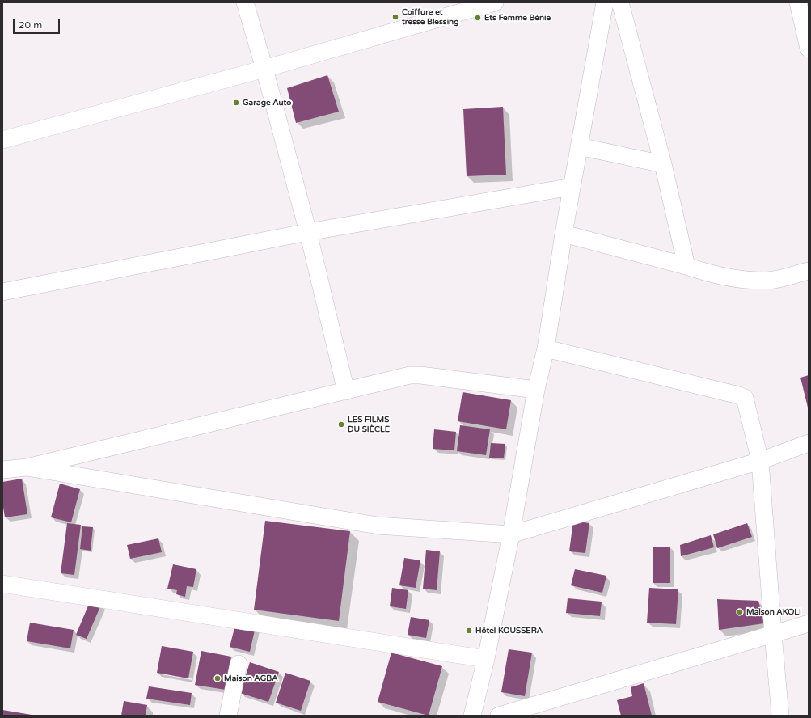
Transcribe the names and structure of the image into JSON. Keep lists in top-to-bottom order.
{
  "places": [
    "Coiffure et tresse Blessing",
    "Ets Femme Bénie",
    "Garage Auto",
    "LES FILMS DU SIÈCLE",
    "Maison AKOLI",
    "Hôtel KOUSSERA",
    "Maison AGBA"
  ],
  "scale_bar": "20 m"
}
